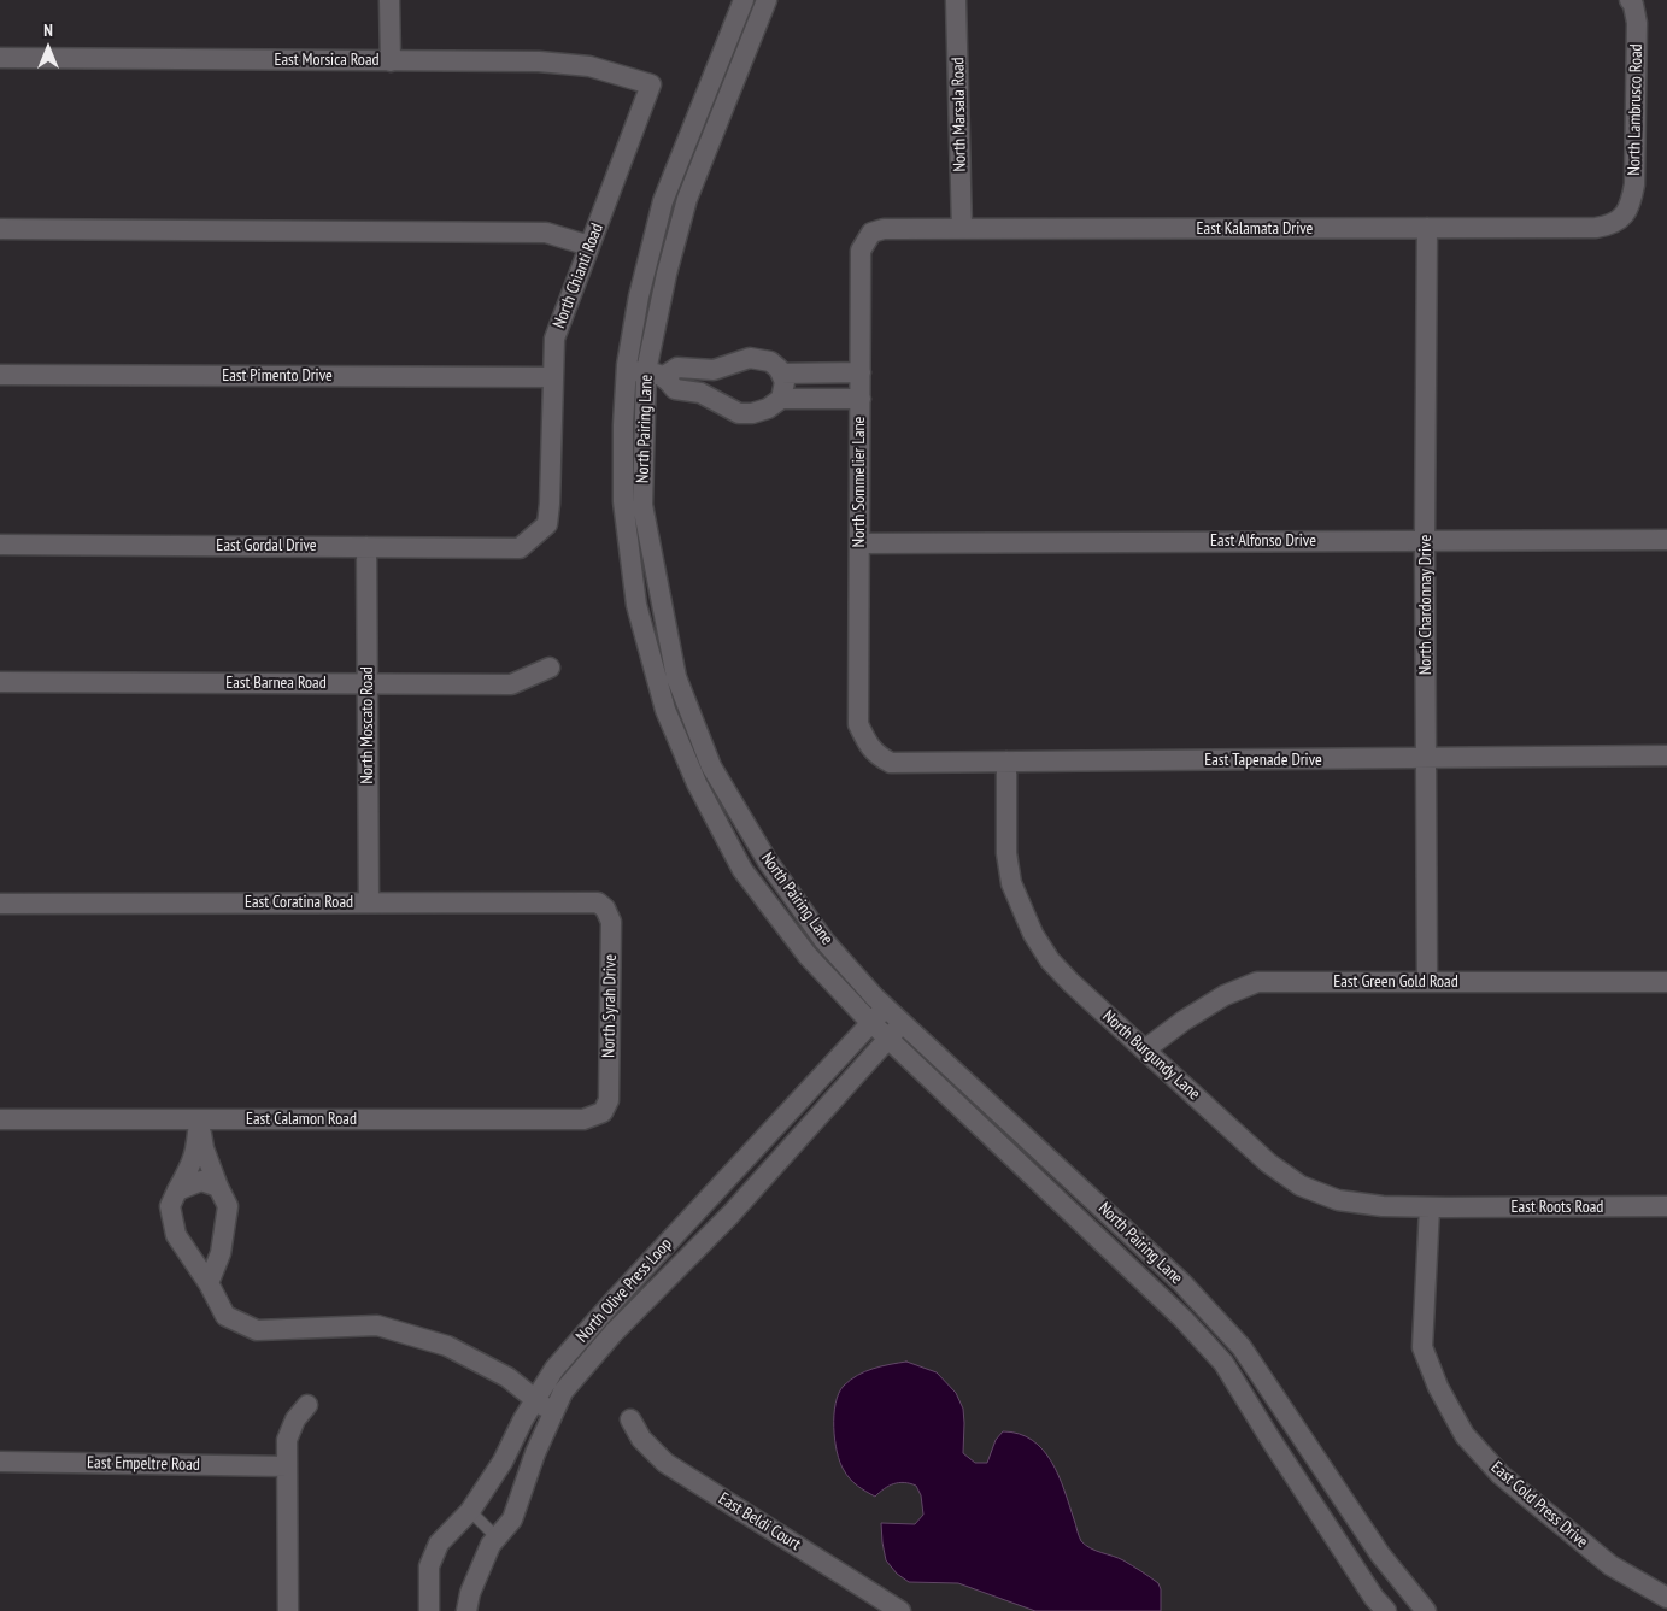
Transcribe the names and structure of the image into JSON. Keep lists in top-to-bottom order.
{
  "streets": {
    "street": [
      "East Morsica Road",
      "North Lambrusco Road",
      "North Marsala Road",
      "East Kalamata Drive",
      "North Chianti Road",
      "East Pimento Drive",
      "North Pairing Lane",
      "North Sommelier Lane",
      "East Alfonso Drive",
      "East Gordal Drive",
      "North Chardonnay Drive",
      "East Barnea Road",
      "North Moscato Road",
      "East Tapenade Drive",
      "East Coratina Road",
      "East Green Gold Road",
      "North Syrah Drive",
      "North Burgundy Lane",
      "East Calamon Road",
      "East Roots Road",
      "North Olive Press Loop",
      "East Empeltre Road",
      "East Cold Press Drive",
      "East Beldi Court"
    ]
  },
  "crossings": [
    ["East Morsica Road", "North Chianti Road"],
    ["North Lambrusco Road", "East Kalamata Drive"],
    ["North Marsala Road", "East Kalamata Drive"],
    ["East Kalamata Drive", "North Sommelier Lane"],
    ["East Kalamata Drive", "North Chardonnay Drive"],
    ["North Chianti Road", "East Pimento Drive"],
    ["North Chianti Road", "East Gordal Drive"],
    ["North Pairing Lane", "North Olive Press Loop"],
    ["North Sommelier Lane", "East Alfonso Drive"],
    ["North Sommelier Lane", "East Tapenade Drive"],
    ["East Alfonso Drive", "North Chardonnay Drive"],
    ["East Gordal Drive", "North Moscato Road"],
    ["North Chardonnay Drive", "East Tapenade Drive"],
    ["North Chardonnay Drive", "East Green Gold Road"],
    ["East Barnea Road", "North Moscato Road"],
    ["North Moscato Road", "East Coratina Road"],
    ["East Tapenade Drive", "North Burgundy Lane"],
    ["East Coratina Road", "North Syrah Drive"],
    ["East Green Gold Road", "North Burgundy Lane"],
    ["North Syrah Drive", "East Calamon Road"],
    ["North Burgundy Lane", "East Roots Road"],
    ["North Burgundy Lane", "East Cold Press Drive"],
    ["East Roots Road", "East Cold Press Drive"]
  ],
  "north": "top"
}
